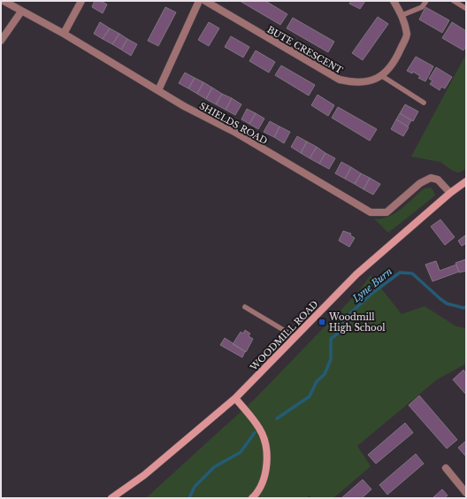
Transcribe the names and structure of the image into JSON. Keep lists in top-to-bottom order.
{
  "streets": {
    "street": ["BUTE CRESCENT", "SHIELDS ROAD", "WOODMILL ROAD"]
  },
  "crossings": [
    ["SHIELDS ROAD", "WOODMILL ROAD"]
  ],
  "water": ["Lyne Burn"],
  "places": {
    "transit": ["Woodmill High School"]
  }
}
